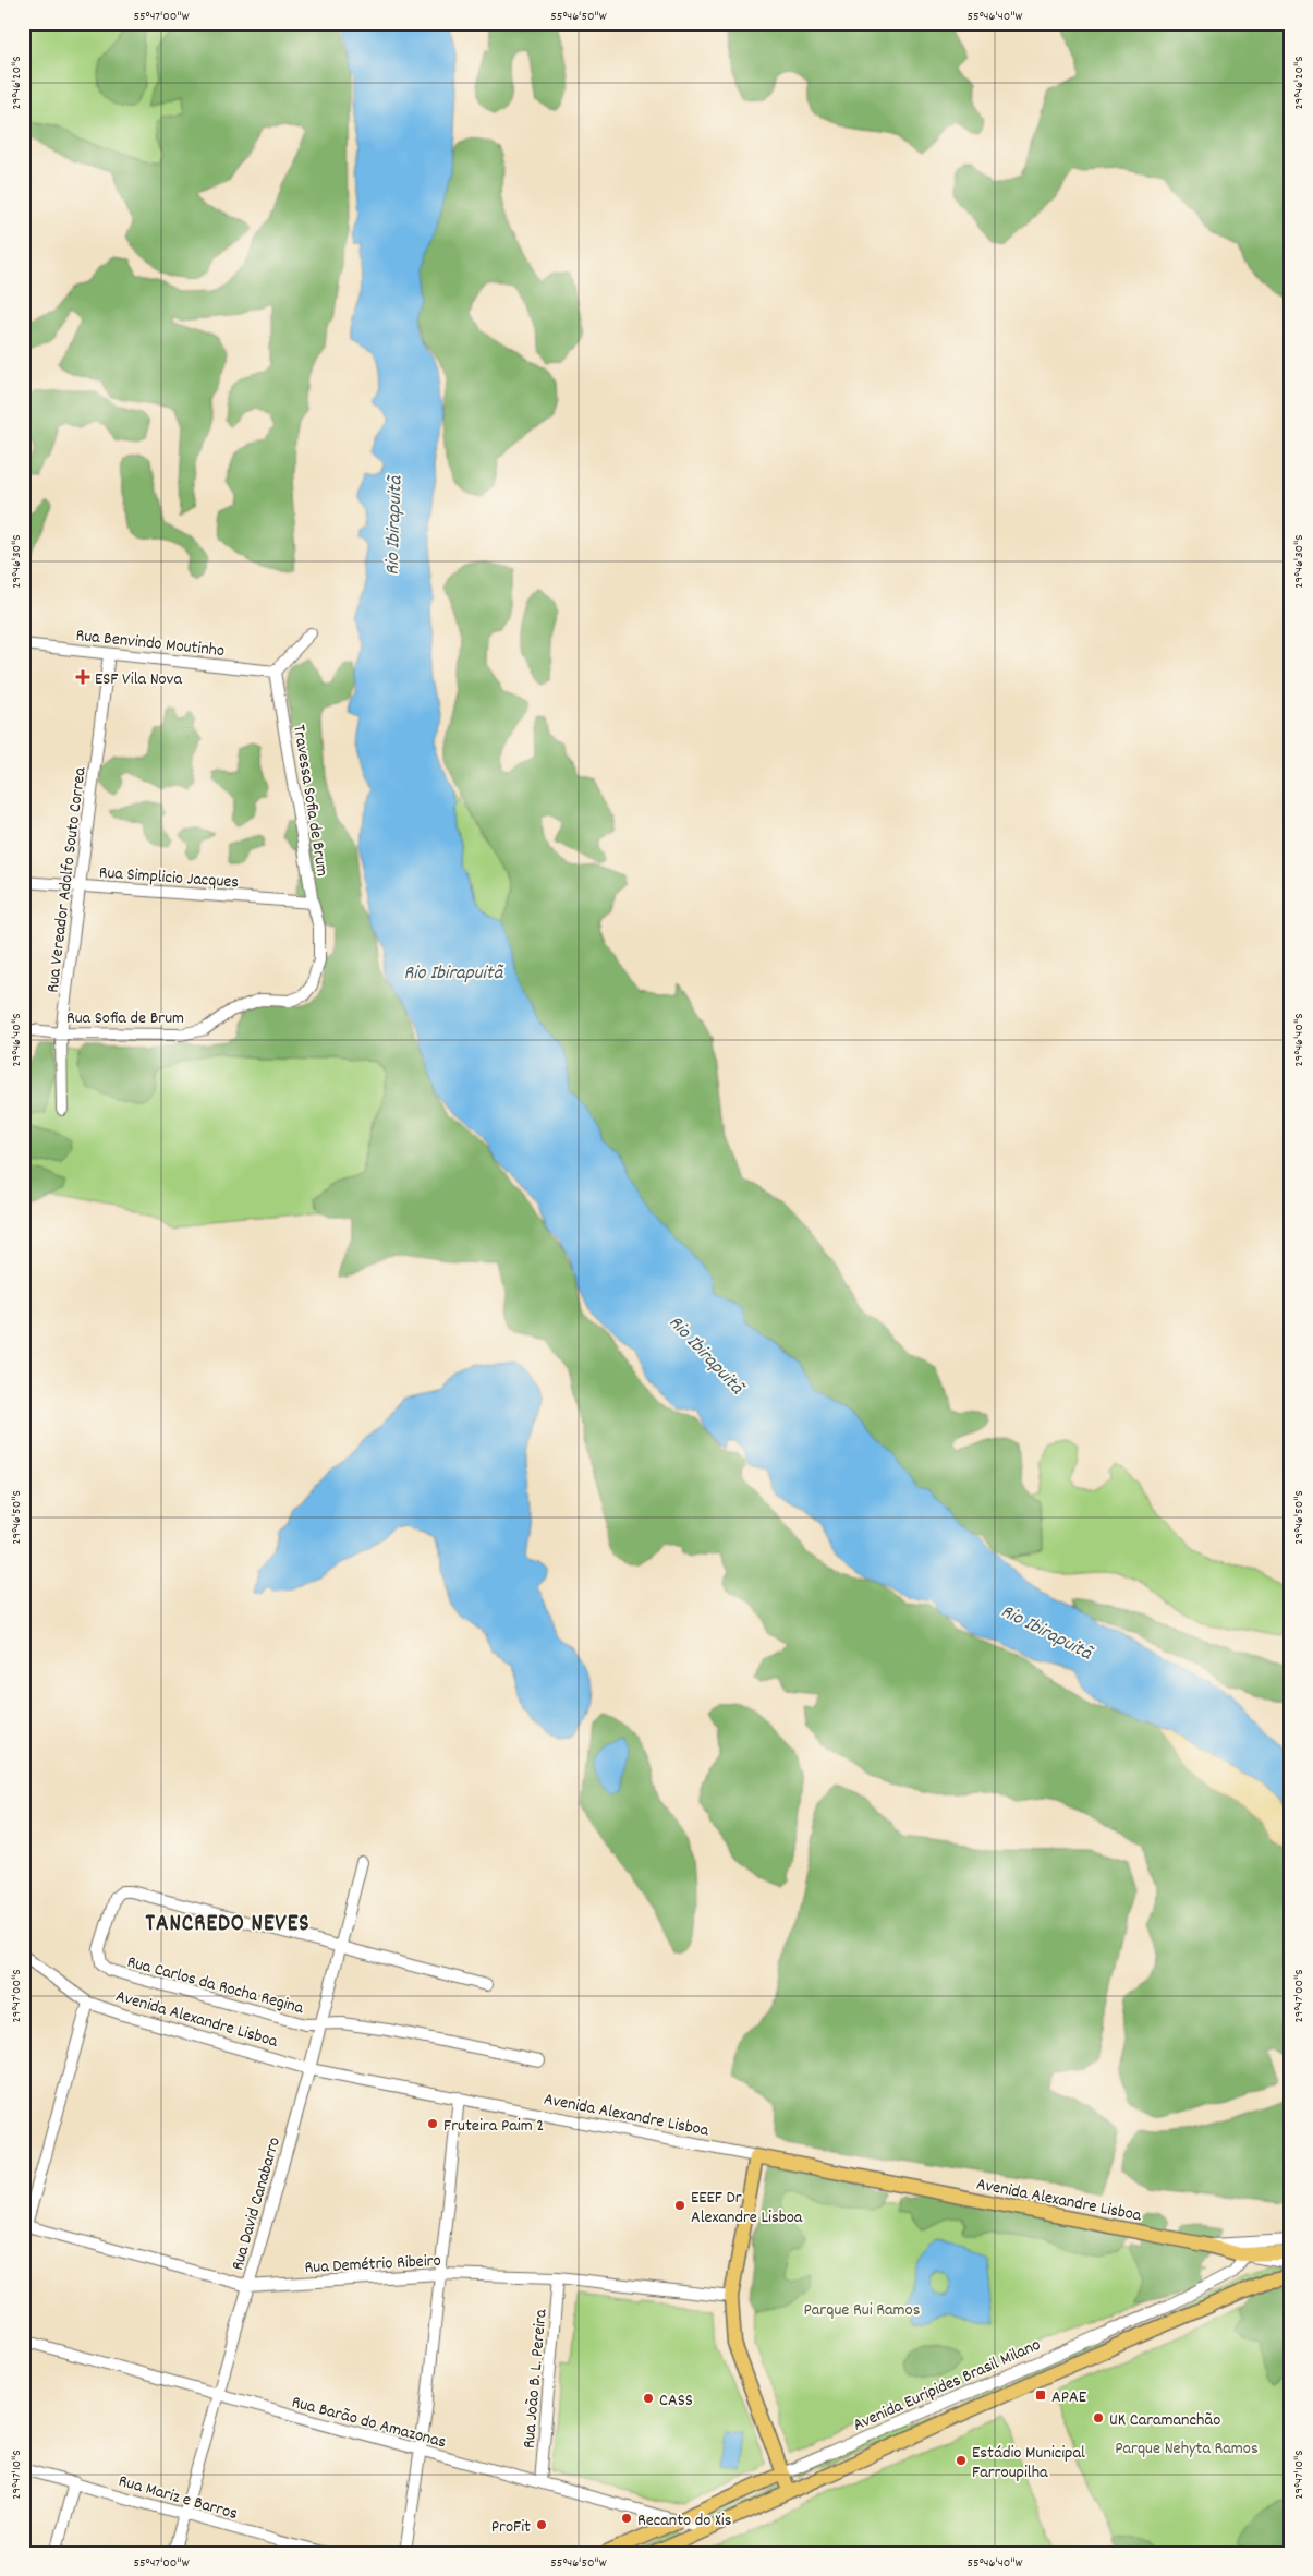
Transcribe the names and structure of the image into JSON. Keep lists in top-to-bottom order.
{
  "streets": {
    "main road": ["Avenida Alexandre Lisboa", "Avenida Euripides Brasil Milano"],
    "street": [
      "Rua Benvindo Moutinho",
      "Travessa Sofia de Brum",
      "Rua Simplicio Jacques",
      "Rua Vereador Adolfo Souto Correa",
      "Rua Sofia de Brum",
      "Rua Carlos da Rocha Regina",
      "Rua David Canabarro",
      "Rua Demétrio Ribeiro",
      "Rua João B. L. Pereira",
      "Rua Barão do Amazonas",
      "Rua Mariz e Barros"
    ]
  },
  "crossings": [
    ["Rua Benvindo Moutinho", "Travessa Sofia de Brum"],
    ["Rua Benvindo Moutinho", "Rua Vereador Adolfo Souto Correa"],
    ["Travessa Sofia de Brum", "Rua Simplicio Jacques"],
    ["Travessa Sofia de Brum", "Rua Sofia de Brum"],
    ["Rua Simplicio Jacques", "Rua Vereador Adolfo Souto Correa"],
    ["Rua Vereador Adolfo Souto Correa", "Rua Sofia de Brum"],
    ["Rua Carlos da Rocha Regina", "Rua David Canabarro"],
    ["Avenida Alexandre Lisboa", "Rua David Canabarro"],
    ["Avenida Alexandre Lisboa", "Avenida Euripides Brasil Milano"],
    ["Rua David Canabarro", "Rua Demétrio Ribeiro"],
    ["Rua David Canabarro", "Rua Barão do Amazonas"],
    ["Rua David Canabarro", "Rua Mariz e Barros"],
    ["Rua Demétrio Ribeiro", "Rua João B. L. Pereira"],
    ["Rua João B. L. Pereira", "Rua Barão do Amazonas"],
    ["Avenida Euripides Brasil Milano", "Rua Barão do Amazonas"]
  ],
  "districts": ["TANCREDO NEVES"],
  "water": ["Rio Ibirapuitã"],
  "parks": ["Parque Rui Ramos", "Parque Nehyta Ramos"],
  "places": {
    "health": ["ESF Vila Nova"],
    "other": [
      "Fruteira Paim 2",
      "EEEF Dr Alexandre Lisboa",
      "CASS",
      "UK Caramanchão",
      "Estádio Municipal Farroupilha",
      "Recanto do Xis",
      "ProFit"
    ],
    "transit": ["APAE"]
  },
  "coordinates": [
    "55°47'00\"W",
    "55°46'50\"W",
    "55°46'40\"W",
    "29°46'20\"S",
    "29°46'30\"S",
    "29°46'40\"S",
    "29°46'50\"S",
    "29°47'00\"S",
    "29°47'10\"S"
  ]
}
